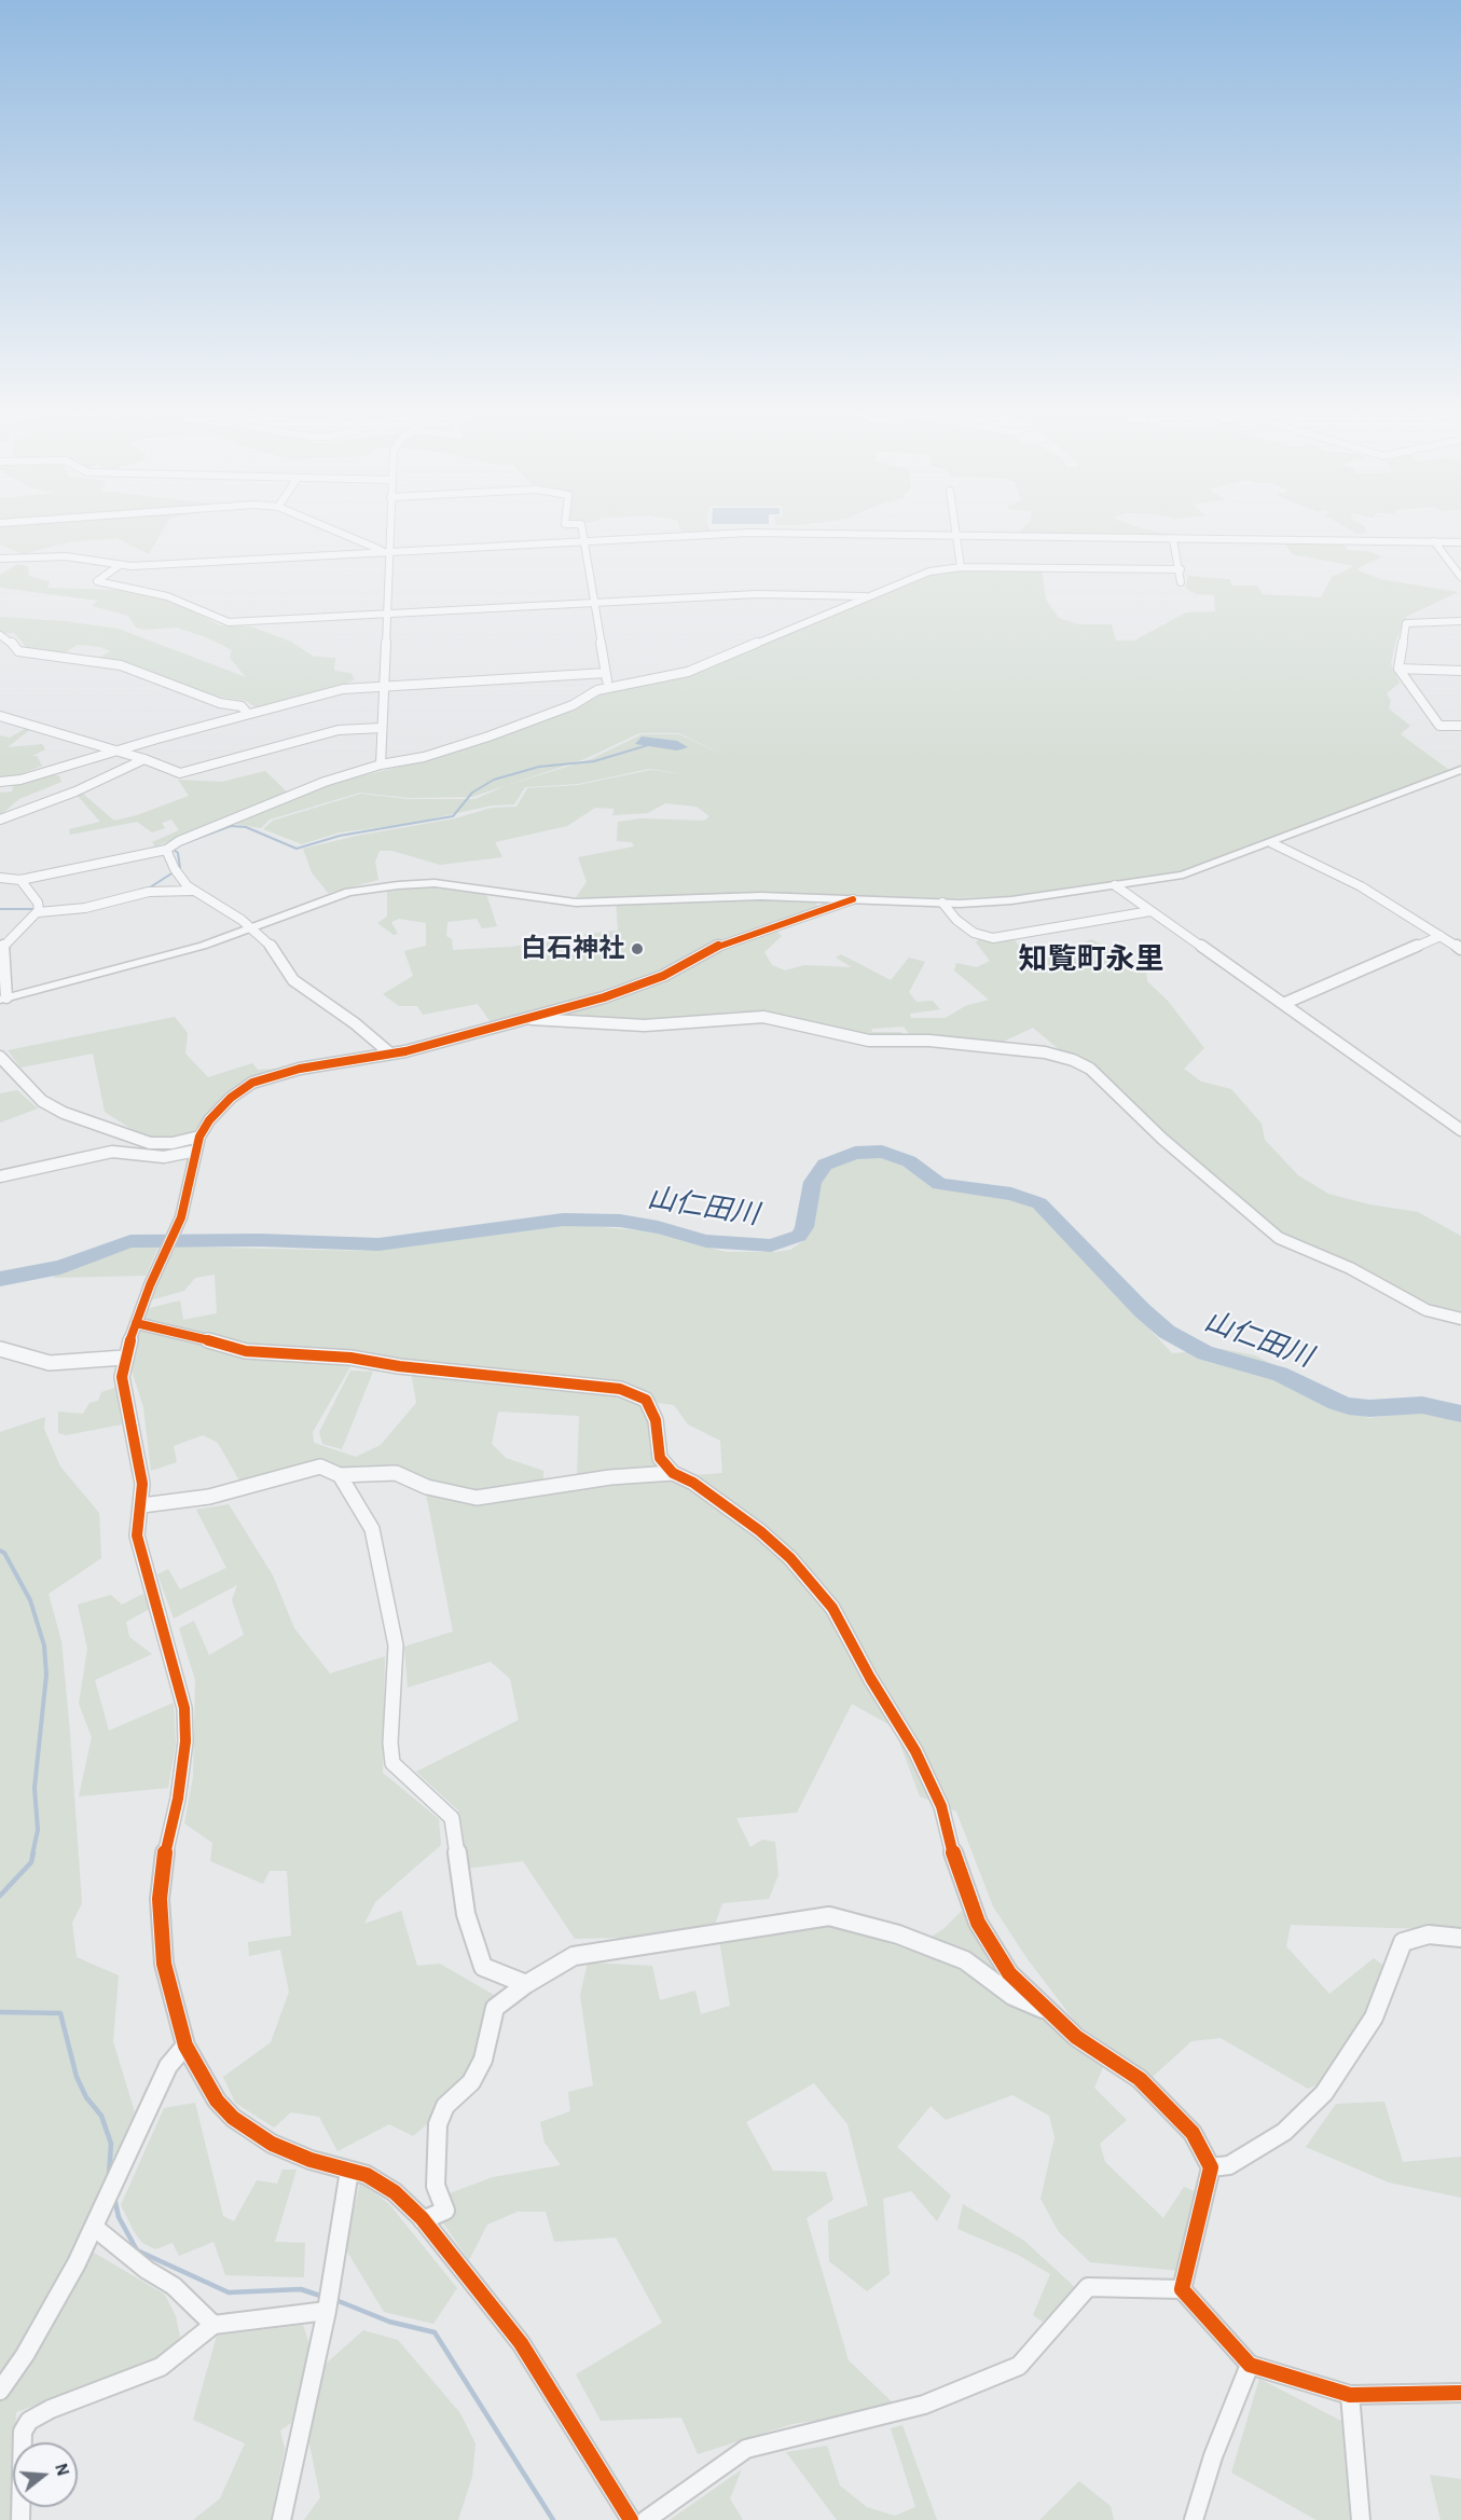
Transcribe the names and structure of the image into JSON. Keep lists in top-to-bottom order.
{
  "districts": ["知覧町永里"],
  "water": ["山仁田川"],
  "places": ["白石神社"],
  "north": "right"
}
